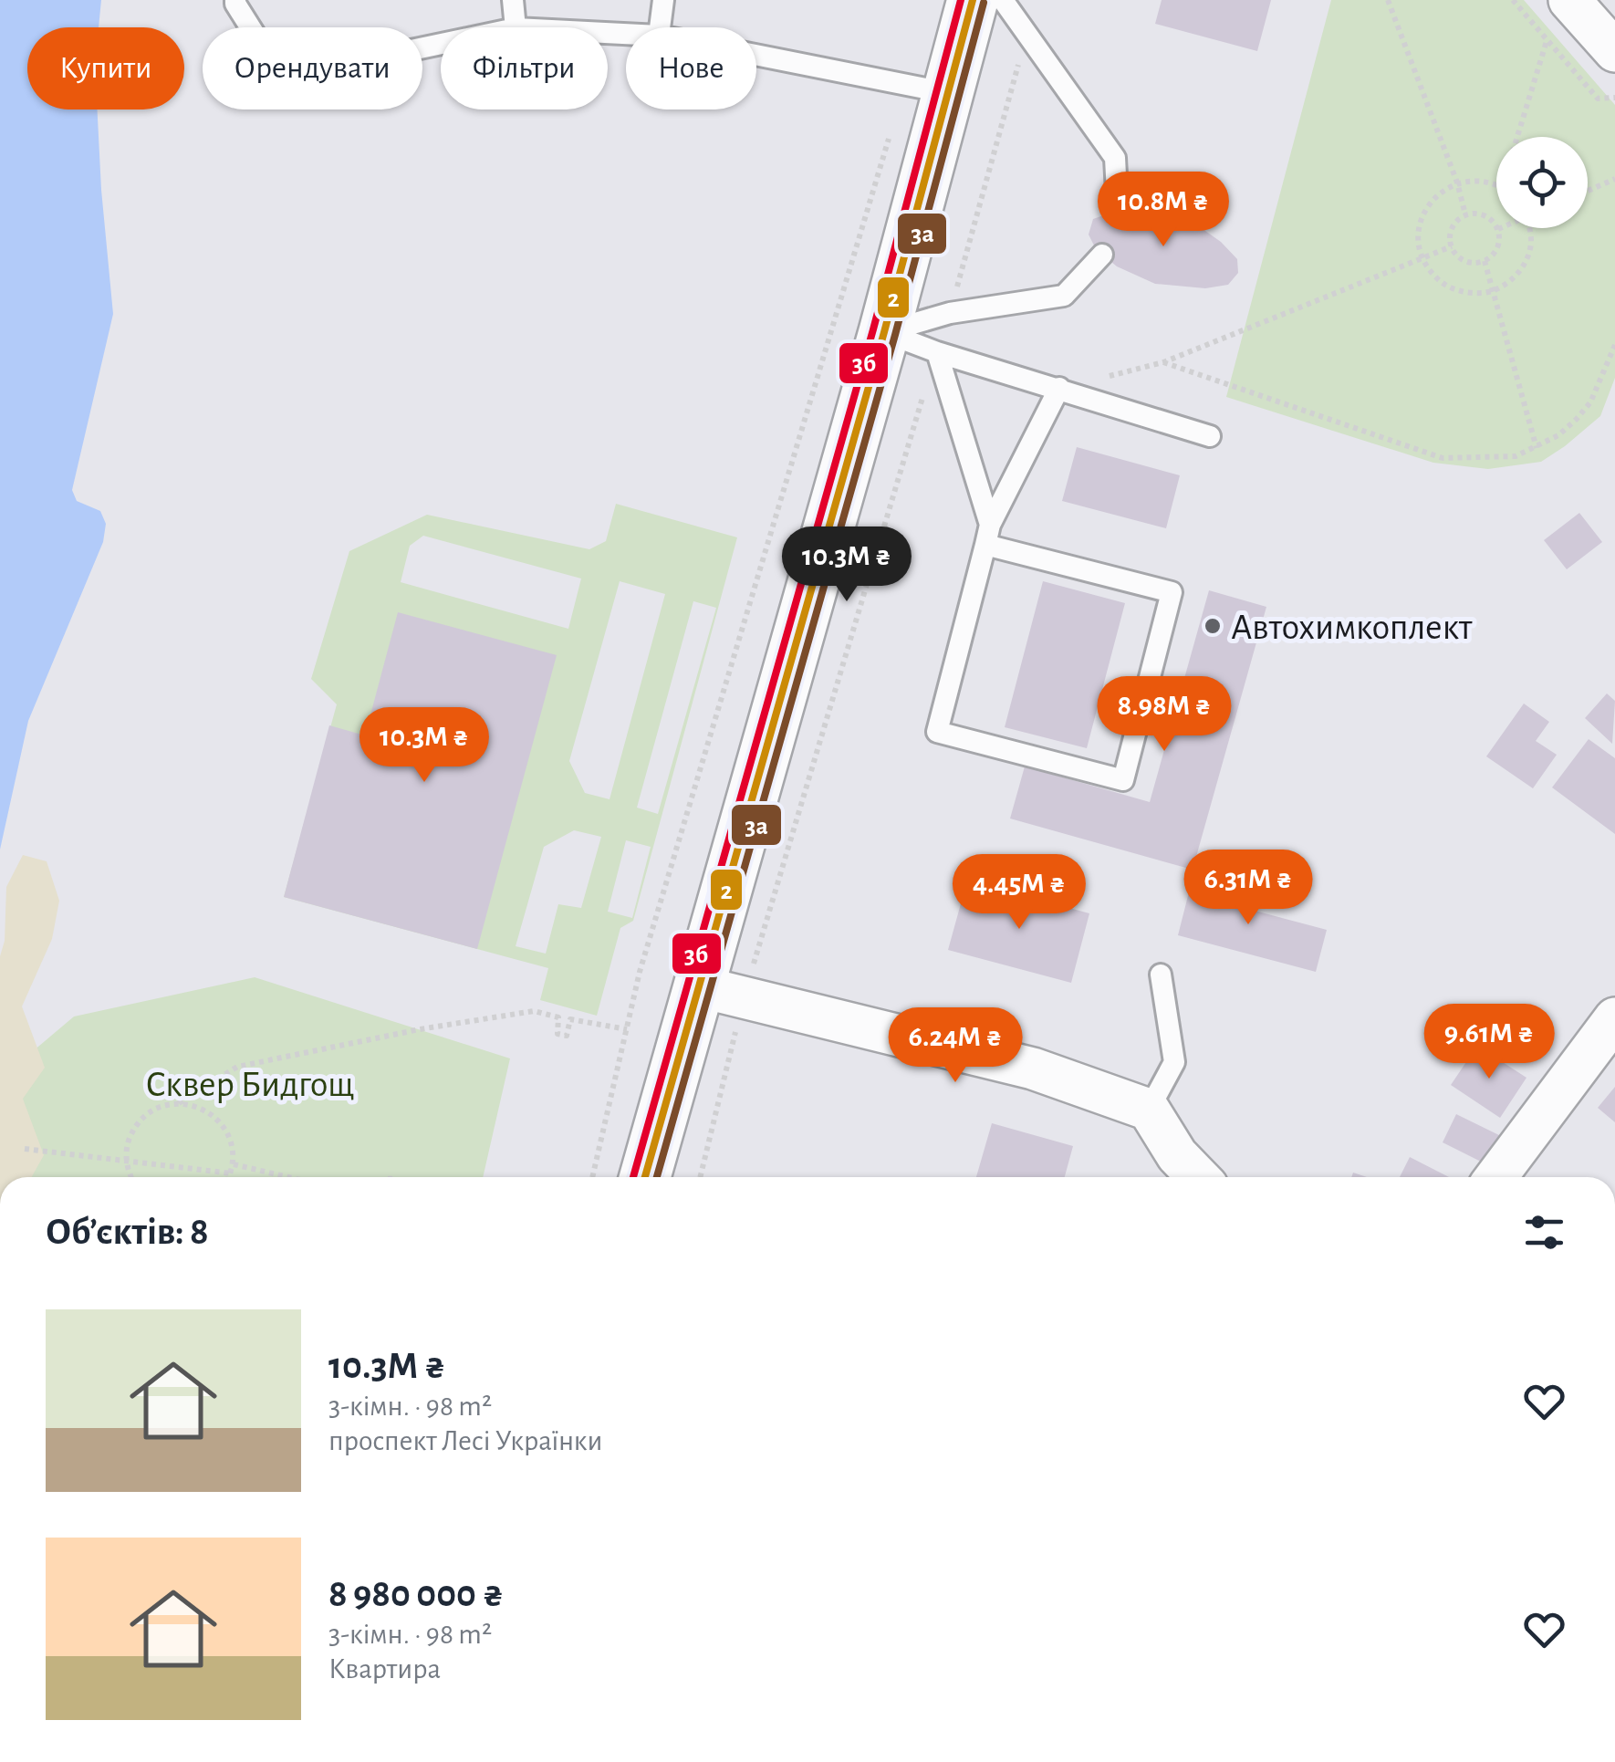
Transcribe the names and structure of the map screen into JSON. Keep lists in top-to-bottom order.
{
  "parks": ["Сквер Бидгощ"],
  "places": ["Автохимкоплект"],
  "lines": ["transit line 2", "transit line 3б", "transit line 3а"],
  "page": {
    "chip": [
      "Купити",
      "Орендувати",
      "Фільтри",
      "Нове"
    ],
    "price": [
      "10.8M ₴",
      "10.3M ₴",
      "8.98M ₴",
      "10.3M ₴",
      "6.31M ₴",
      "4.45M ₴",
      "9.61M ₴",
      "6.24M ₴"
    ],
    "heading": "Об’єктів: 8",
    "list": [
      {
        "name": "10.3M ₴",
        "note": "3-кімн. · 98 m² · проспект Лесі Українки"
      },
      {
        "name": "8 980 000 ₴",
        "note": "3-кімн. · 98 m² · Квартира"
      }
    ]
  }
}
